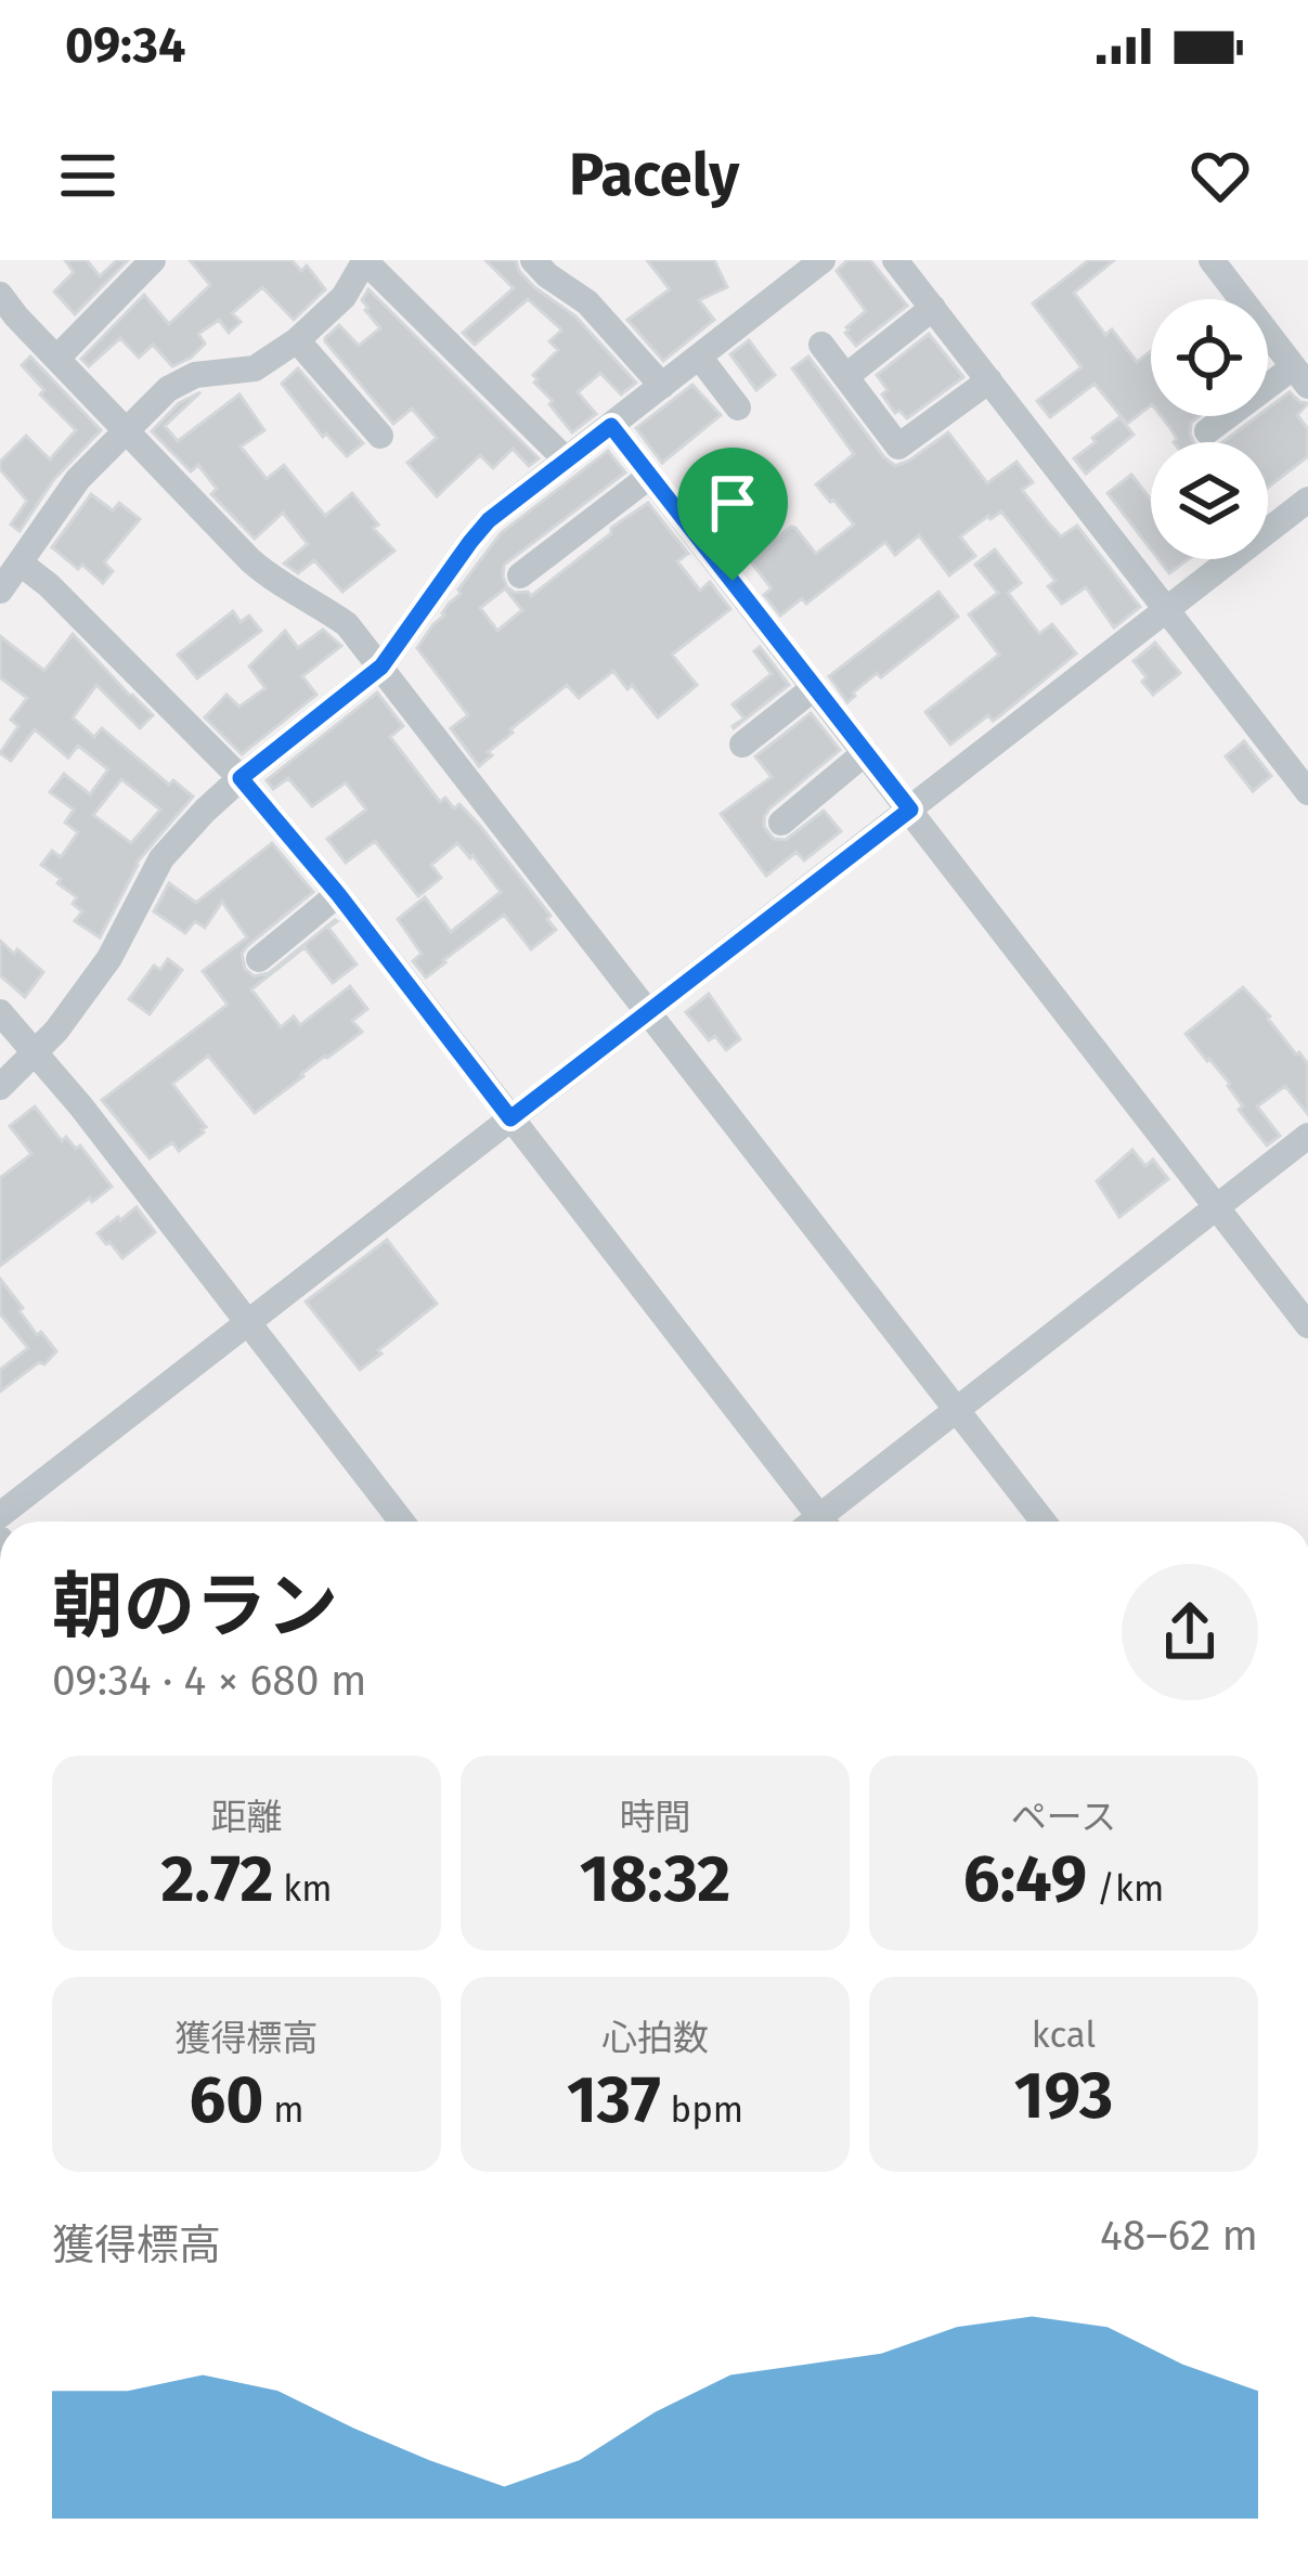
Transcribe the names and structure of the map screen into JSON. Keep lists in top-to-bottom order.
{
  "page": {
    "status": "09:34",
    "header": "Pacely",
    "heading": ["朝のラン", "09:34 · 4 × 680 m"],
    "stats": [
      ["距離", "2.72 km"],
      ["時間", "18:32"],
      ["ペース", "6:49 /km"],
      ["獲得標高", "60 m"],
      ["心拍数", "137 bpm"],
      ["kcal", "193"]
    ],
    "chart": ["獲得標高", "48–62 m"]
  }
}
